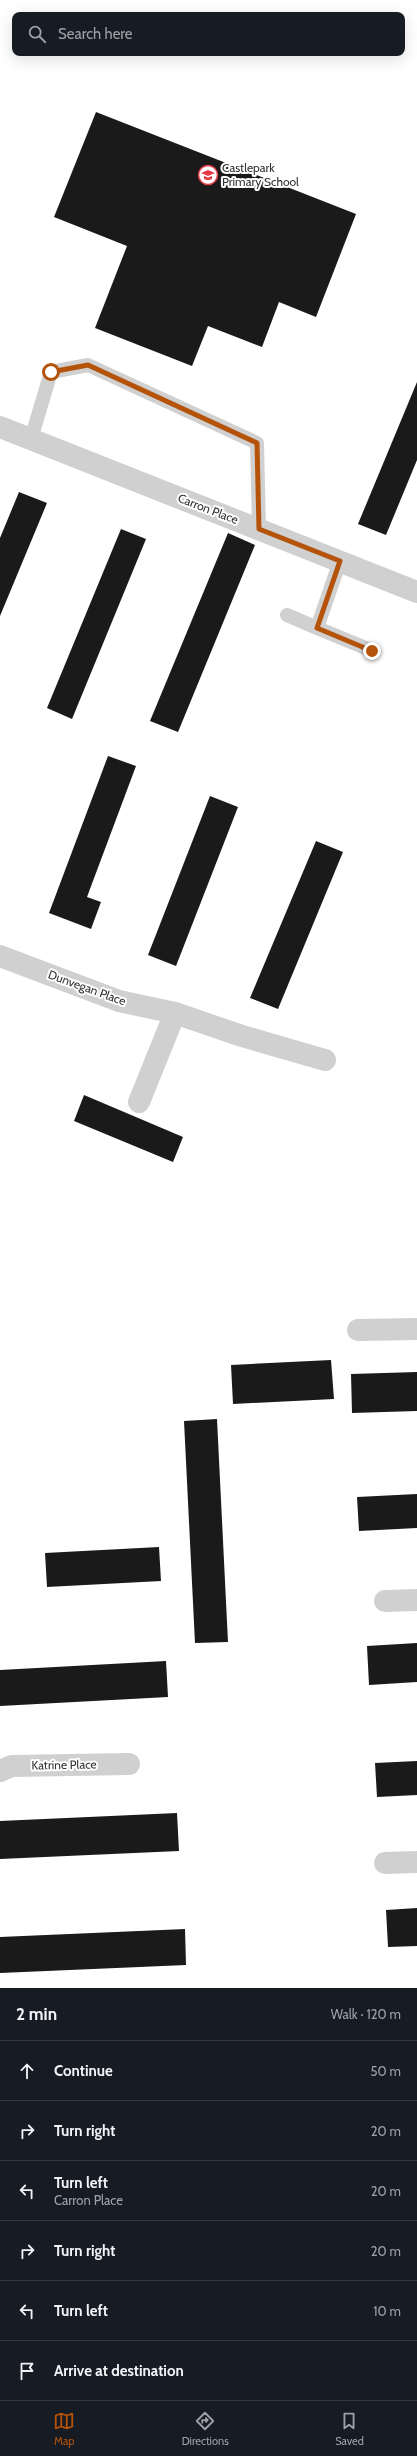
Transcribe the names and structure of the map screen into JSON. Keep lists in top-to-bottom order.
{
  "streets": {
    "street": ["Carron Place", "Dunvegan Place", "Katrine Place"]
  },
  "places": {
    "school or university": ["Castlepark Primary School"]
  },
  "page": {
    "search": "Search here",
    "heading": ["2 min", "Walk · 120 m"],
    "list": [
      ["Continue", "50 m"],
      ["Turn right", "20 m"],
      ["Turn left", "Carron Place", "20 m"],
      ["Turn right", "20 m"],
      ["Turn left", "10 m"],
      "Arrive at destination"
    ],
    "nav": ["Map", "Directions", "Saved"]
  }
}
